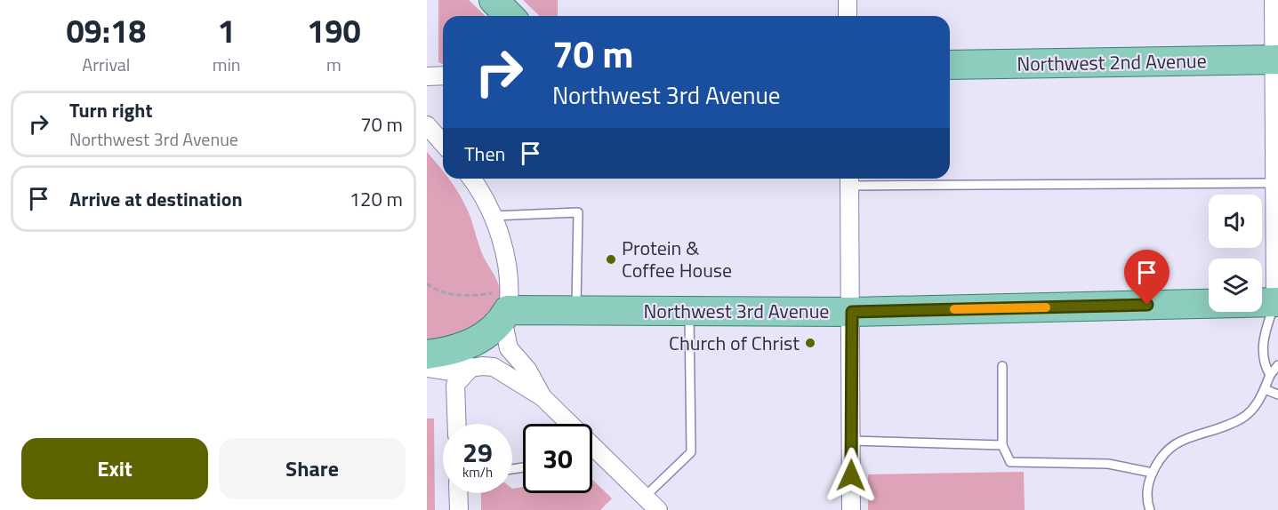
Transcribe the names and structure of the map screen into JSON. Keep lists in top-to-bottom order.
{
  "streets": {
    "main road": ["Northwest 2nd Avenue", "Northwest 3rd Avenue"]
  },
  "places": ["Protein & Coffee House", "Church of Christ"],
  "page": {
    "eta": [
      "09:18",
      "Arrival",
      "1",
      "min",
      "190",
      "m"
    ],
    "turn": ["70 m", "Northwest 3rd Avenue"],
    "list": [
      {
        "name": "Turn right",
        "note": "Northwest 3rd Avenue",
        "value": "70 m"
      },
      {
        "name": "Arrive at destination",
        "value": "120 m"
      }
    ],
    "then": "Then",
    "speed": "29 km/h",
    "limit": "30",
    "buttons": ["Exit", "Share"]
  }
}
